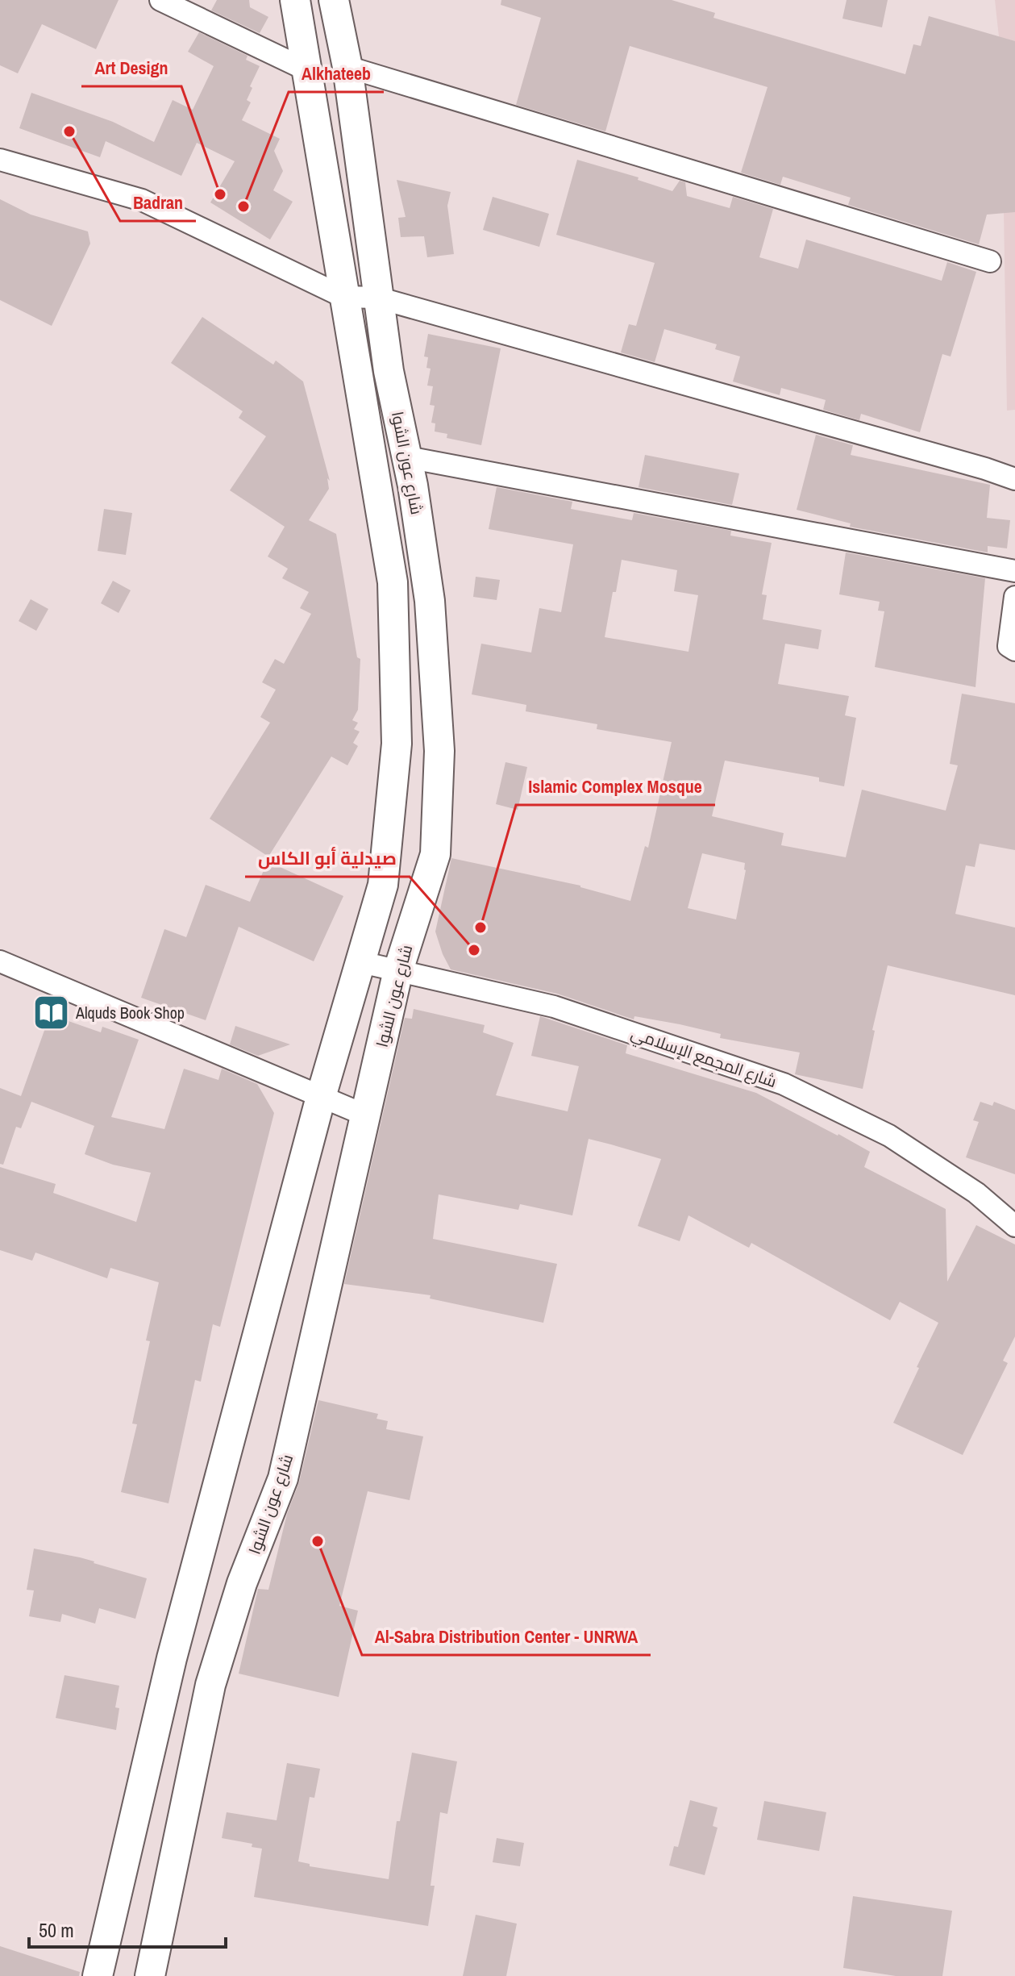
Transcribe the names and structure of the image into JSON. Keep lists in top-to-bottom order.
{
  "streets": {
    "main road": ["شارع عون الشوا"],
    "street": ["شارع المجمع الإسلامي"]
  },
  "crossings": [
    ["شارع عون الشوا", "شارع المجمع الإسلامي"]
  ],
  "places": {
    "other": [
      "Badran",
      "Art Design",
      "Alkhateeb",
      "Islamic Complex Mosque",
      "صيدلية أبو الكاس",
      "Al-Sabra Distribution Center - UNRWA"
    ],
    "library": ["Alquds Book Shop"]
  },
  "scale_bar": "50 m"
}
